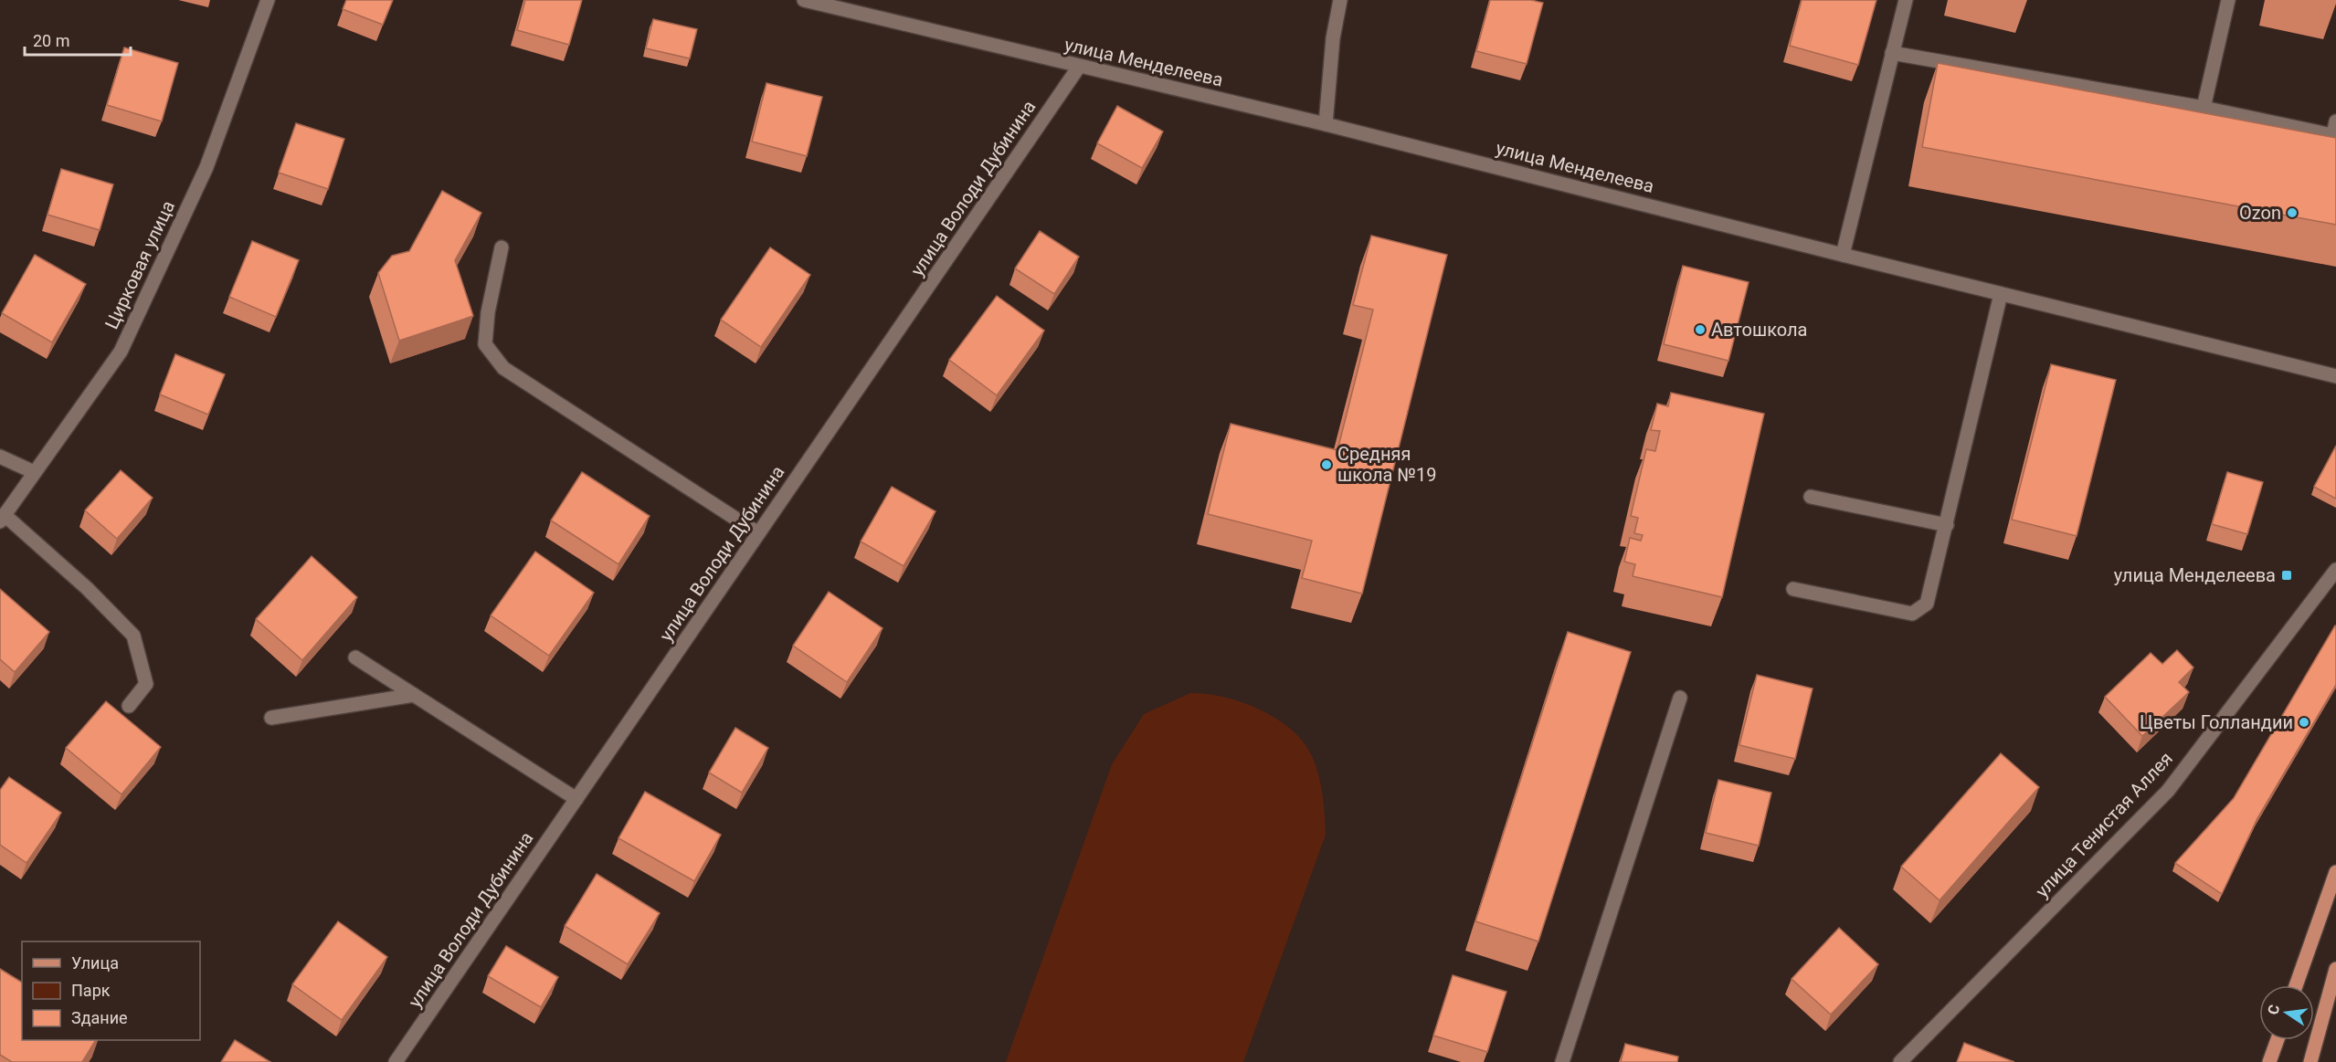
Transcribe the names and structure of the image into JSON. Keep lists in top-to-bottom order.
{
  "streets": {
    "street": [
      "улица Менделеева",
      "улица Володи Дубинина",
      "Цирковая улица",
      "улица Тенистая Аллея"
    ]
  },
  "crossings": [
    ["улица Менделеева", "улица Володи Дубинина"]
  ],
  "places": {
    "other": [
      "Ozon",
      "Автошкола",
      "Средняя школа №19",
      "Цветы Голландии"
    ],
    "transit": ["улица Менделеева"]
  },
  "legend": ["Улица", "Парк", "Здание"],
  "scale_bar": "20 m",
  "north": "left"
}
